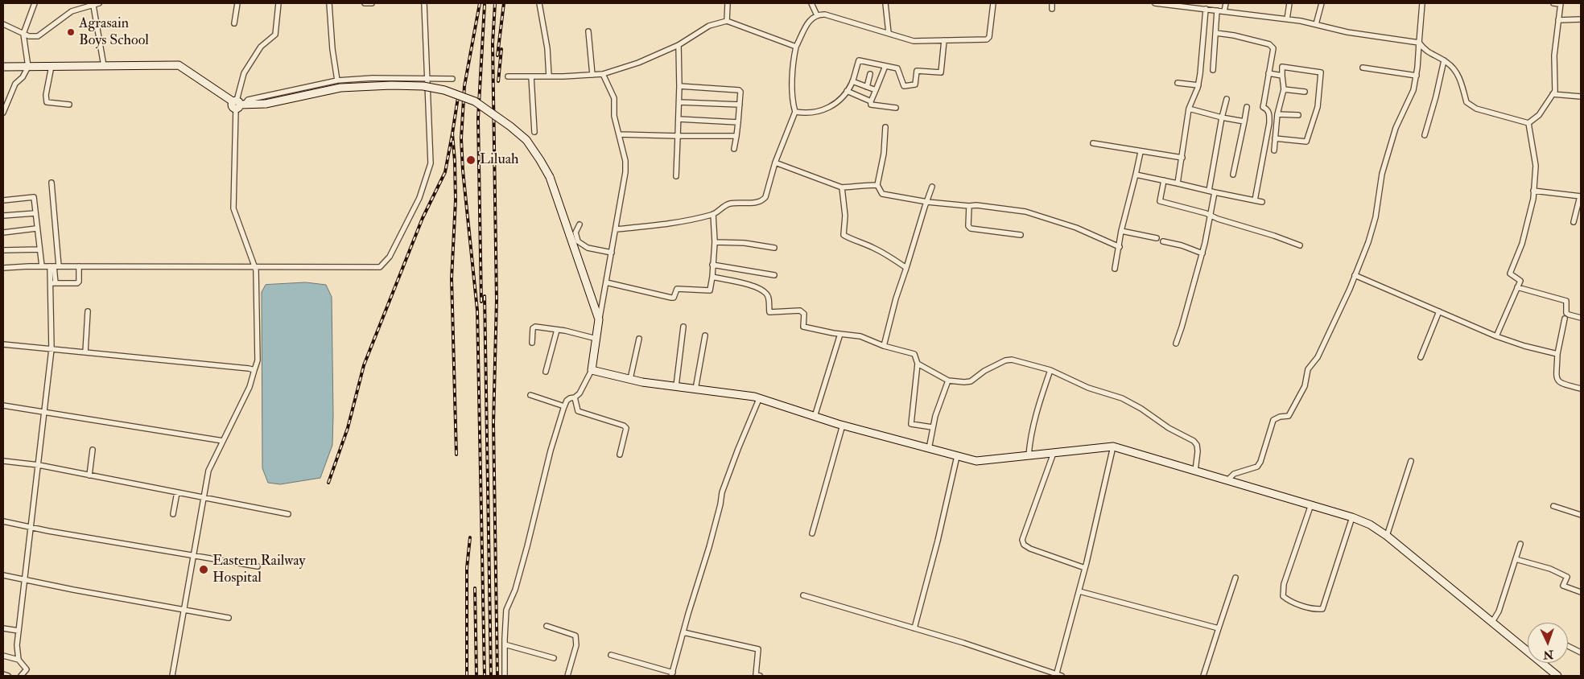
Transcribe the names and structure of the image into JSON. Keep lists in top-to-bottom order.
{
  "places": ["Agrasain Boys School", "Liluah", "Eastern Railway Hospital"],
  "north": "bottom"
}
